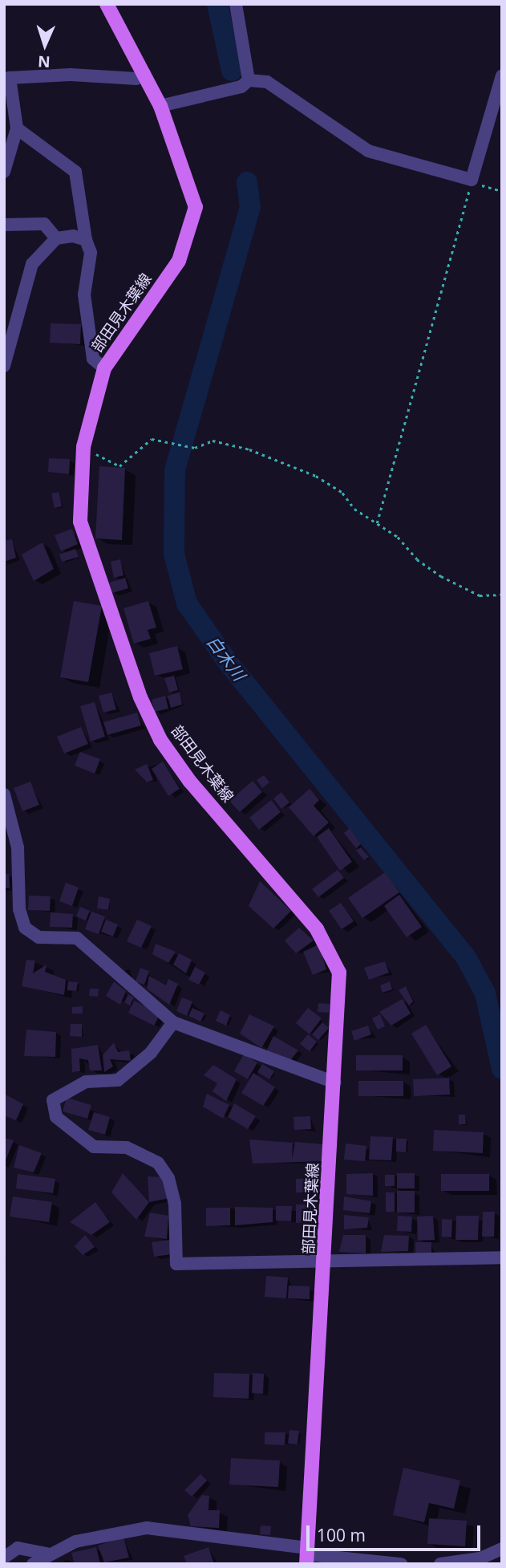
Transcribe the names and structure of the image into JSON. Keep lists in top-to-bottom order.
{
  "streets": {
    "main road": ["部田見木葉線"]
  },
  "water": ["白木川"],
  "scale_bar": "100 m",
  "north": "bottom"
}
